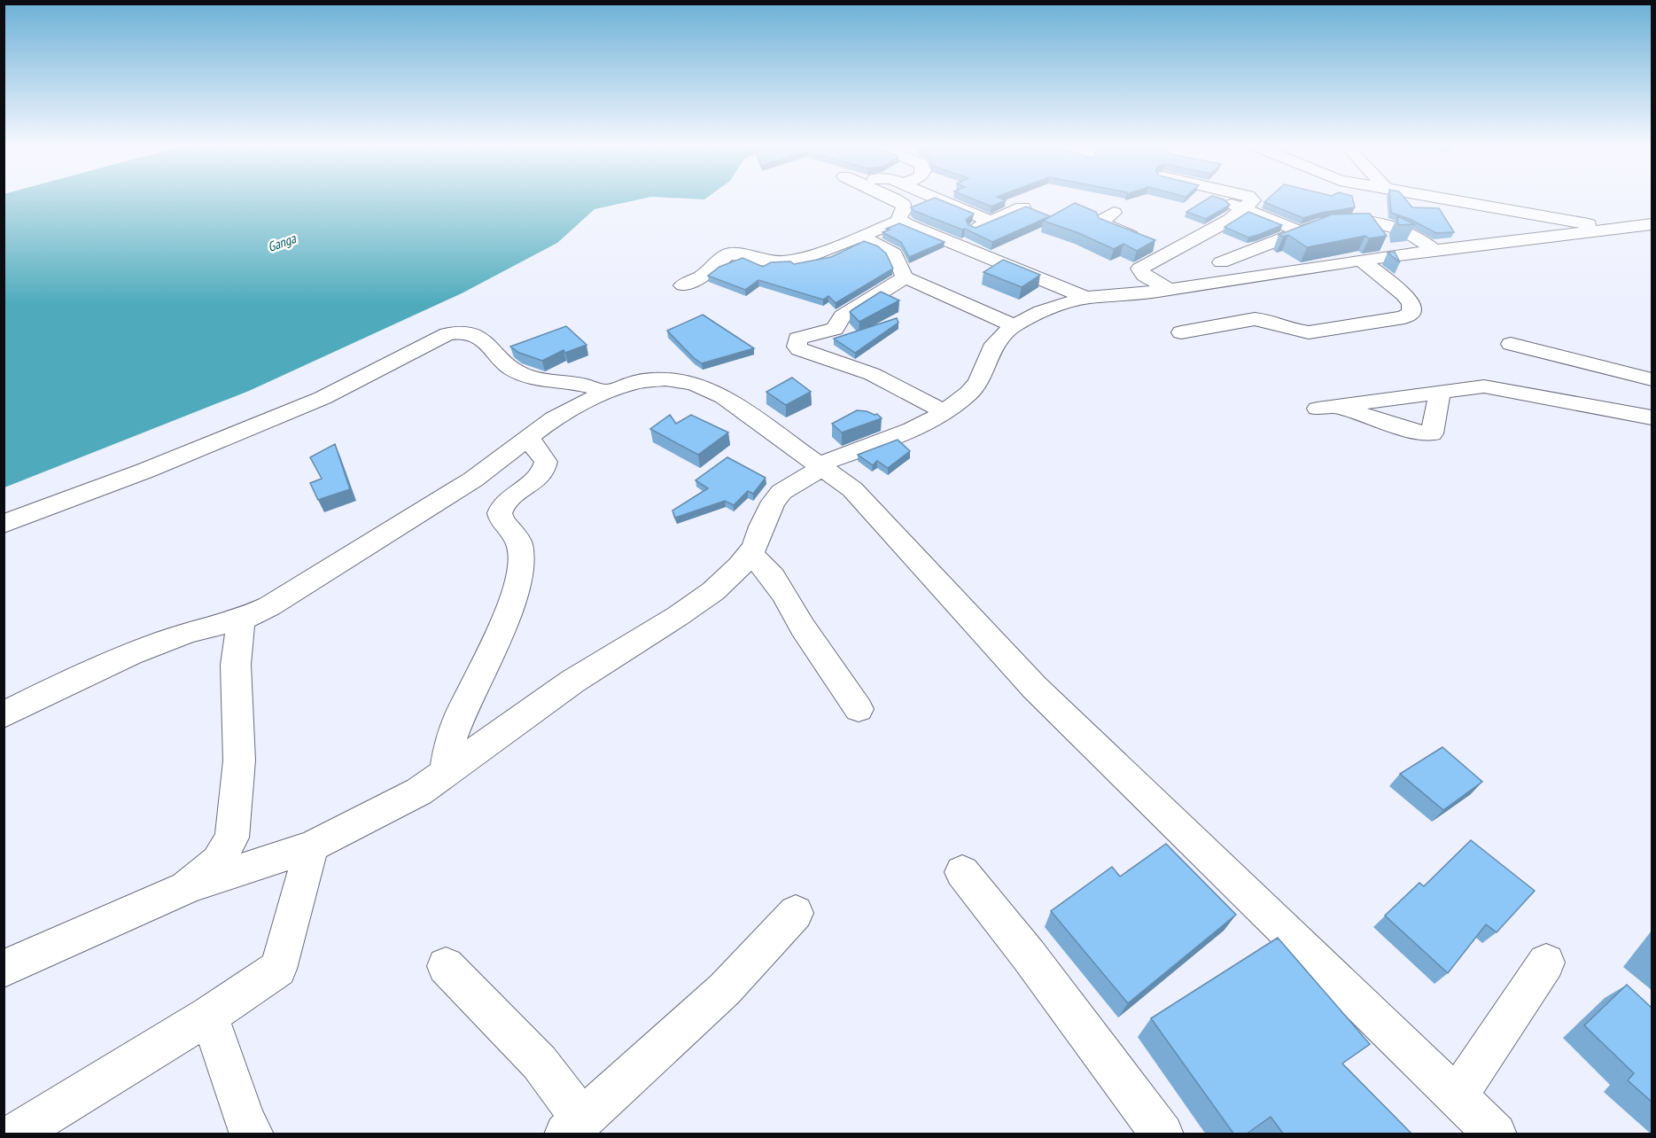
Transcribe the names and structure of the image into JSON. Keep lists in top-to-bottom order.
{
  "water": ["Ganga"]
}
